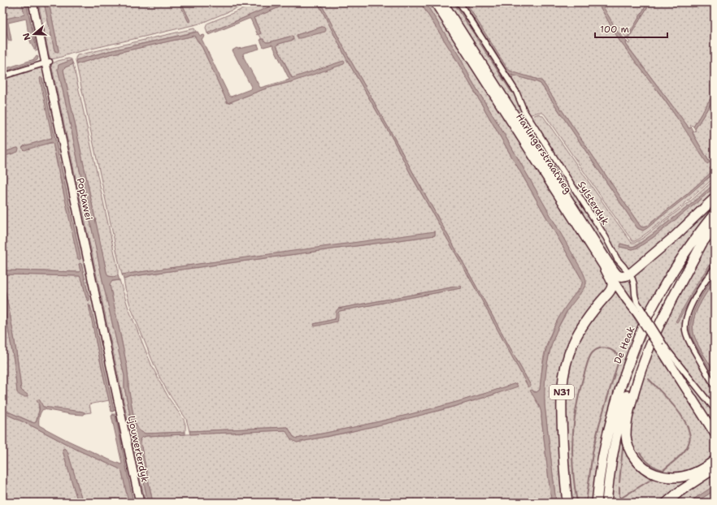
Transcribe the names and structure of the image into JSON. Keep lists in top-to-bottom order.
{
  "streets": {
    "highway": ["De Heak", "N31"],
    "main road": ["Harlingerstraatweg", "Poptawei", "Ljouwerterdyk"],
    "street": ["Sylsterdyk"]
  },
  "crossings": [
    ["Harlingerstraatweg", "Sylsterdyk"],
    ["Harlingerstraatweg", "N31"],
    ["Poptawei", "Ljouwerterdyk"]
  ],
  "scale_bar": "100 m",
  "north": "left"
}
